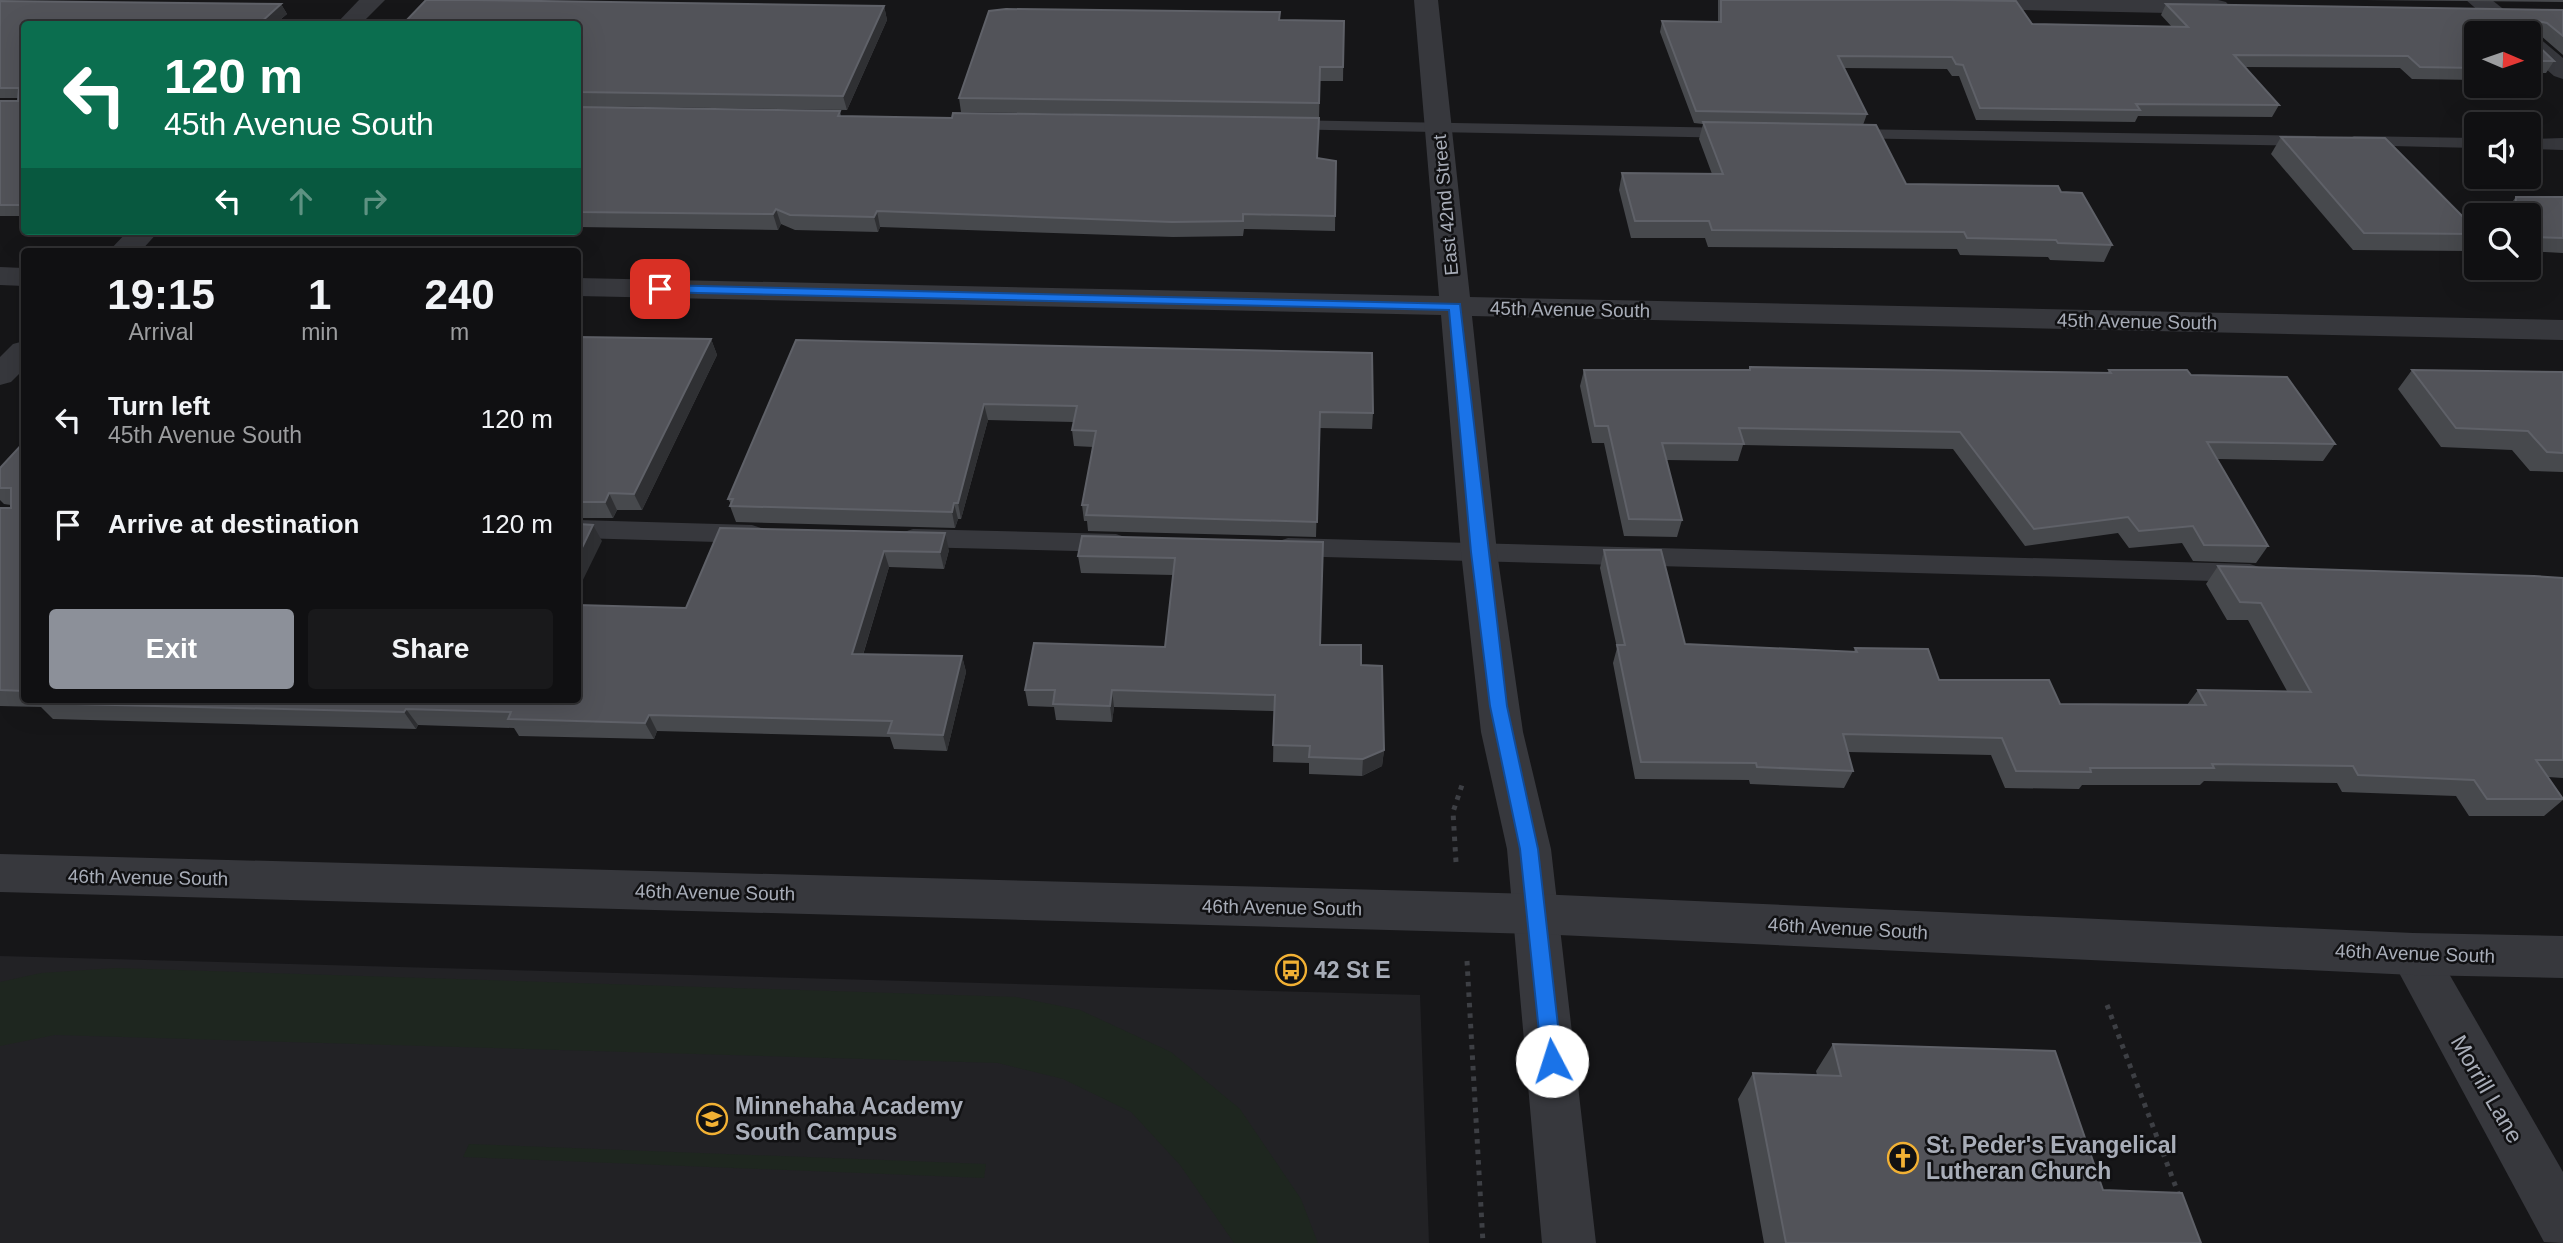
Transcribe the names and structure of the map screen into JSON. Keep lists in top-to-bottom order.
{
  "streets": {
    "street": [
      "East 42nd Street",
      "45th Avenue South",
      "46th Avenue South",
      "Morrill Lane"
    ]
  },
  "crossings": [
    ["East 42nd Street", "45th Avenue South"],
    ["East 42nd Street", "46th Avenue South"],
    ["46th Avenue South", "Morrill Lane"]
  ],
  "places": {
    "bus stop": ["42 St E"],
    "school or university": ["Minnehaha Academy South Campus"],
    "church": ["St. Peder's Evangelical Lutheran Church"]
  },
  "north": "right",
  "page": {
    "turn": ["120 m", "45th Avenue South"],
    "eta": [
      "19:15",
      "Arrival",
      "1",
      "min",
      "240",
      "m"
    ],
    "list": [
      {
        "name": "Turn left",
        "note": "45th Avenue South",
        "value": "120 m"
      },
      {
        "name": "Arrive at destination",
        "value": "120 m"
      }
    ],
    "buttons": ["Exit", "Share"]
  }
}
